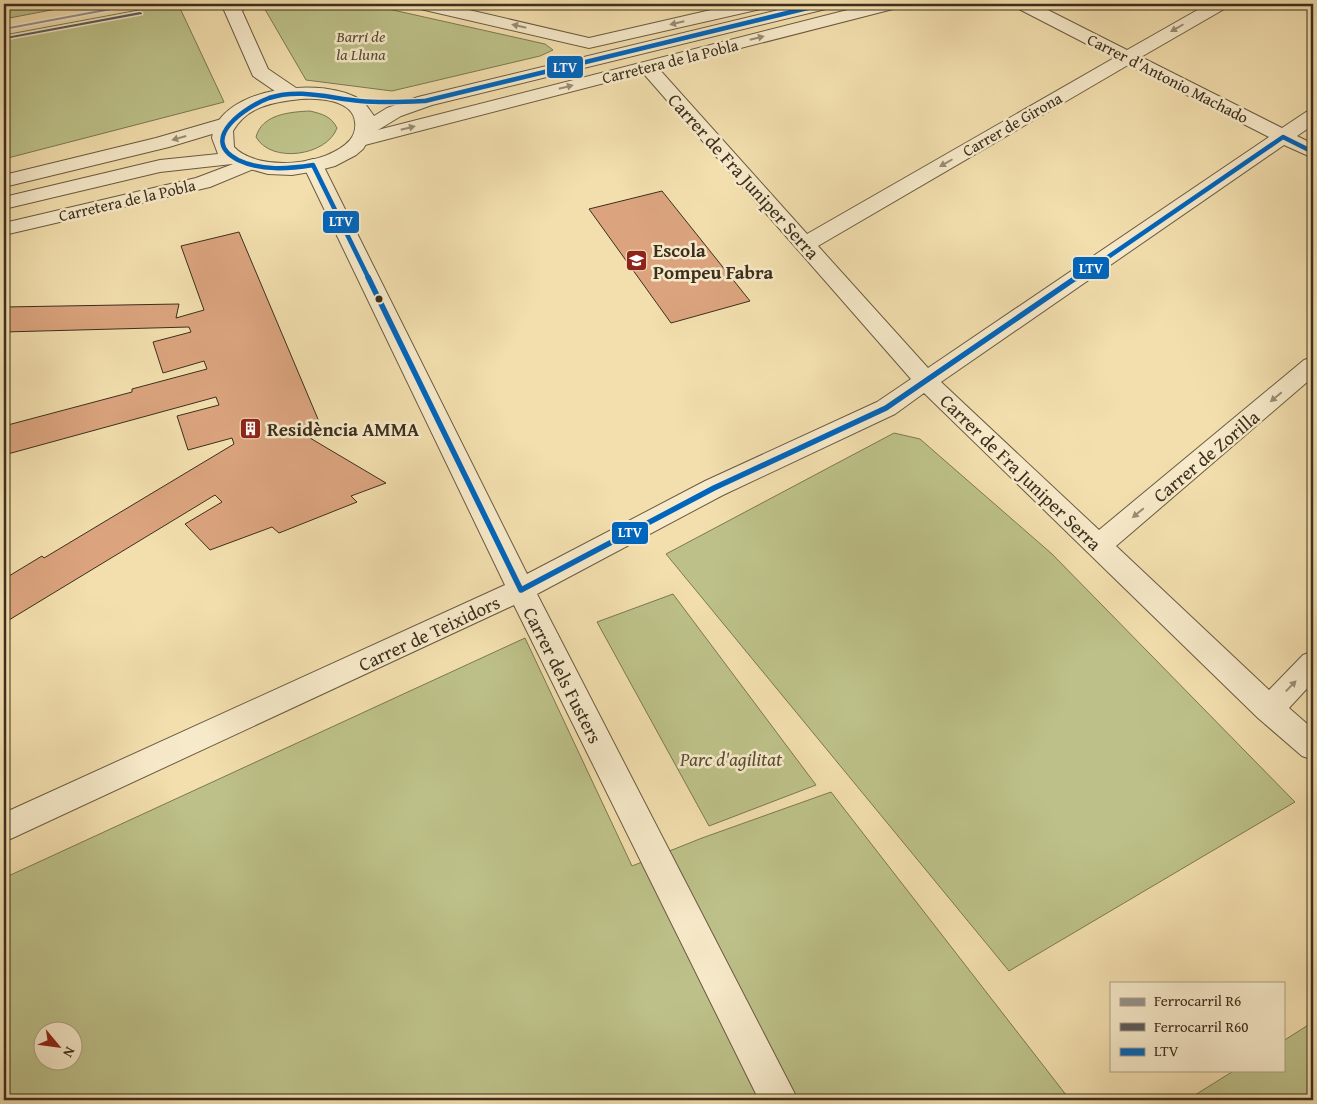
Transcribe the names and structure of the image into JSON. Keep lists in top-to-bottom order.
{
  "streets": {
    "street": [
      "Carretera de la Pobla",
      "Carrer d'Antonio Machado",
      "Carrer de Girona",
      "Carrer de Fra Juniper Serra",
      "Carrer de Zorilla",
      "Carrer de Teixidors",
      "Carrer dels Fusters"
    ]
  },
  "crossings": [
    ["Carretera de la Pobla", "Carrer de Fra Juniper Serra"],
    ["Carrer d'Antonio Machado", "Carrer de Girona"],
    ["Carrer d'Antonio Machado", "Carrer de Teixidors"],
    ["Carrer de Girona", "Carrer de Fra Juniper Serra"],
    ["Carrer de Fra Juniper Serra", "Carrer de Zorilla"],
    ["Carrer de Fra Juniper Serra", "Carrer de Teixidors"],
    ["Carrer de Teixidors", "Carrer dels Fusters"]
  ],
  "one_way": ["Carrer de Girona", "Carrer de Zorilla"],
  "parks": ["Barri de la Lluna", "Parc d'agilitat"],
  "places": {
    "school or university": ["Escola Pompeu Fabra"],
    "building": ["Residència AMMA"]
  },
  "lines": ["rail line R6", "transit line LTV", "rail line R60"],
  "legend": ["Ferrocarril R6", "Ferrocarril R60", "LTV"],
  "north": "bottom right"
}
